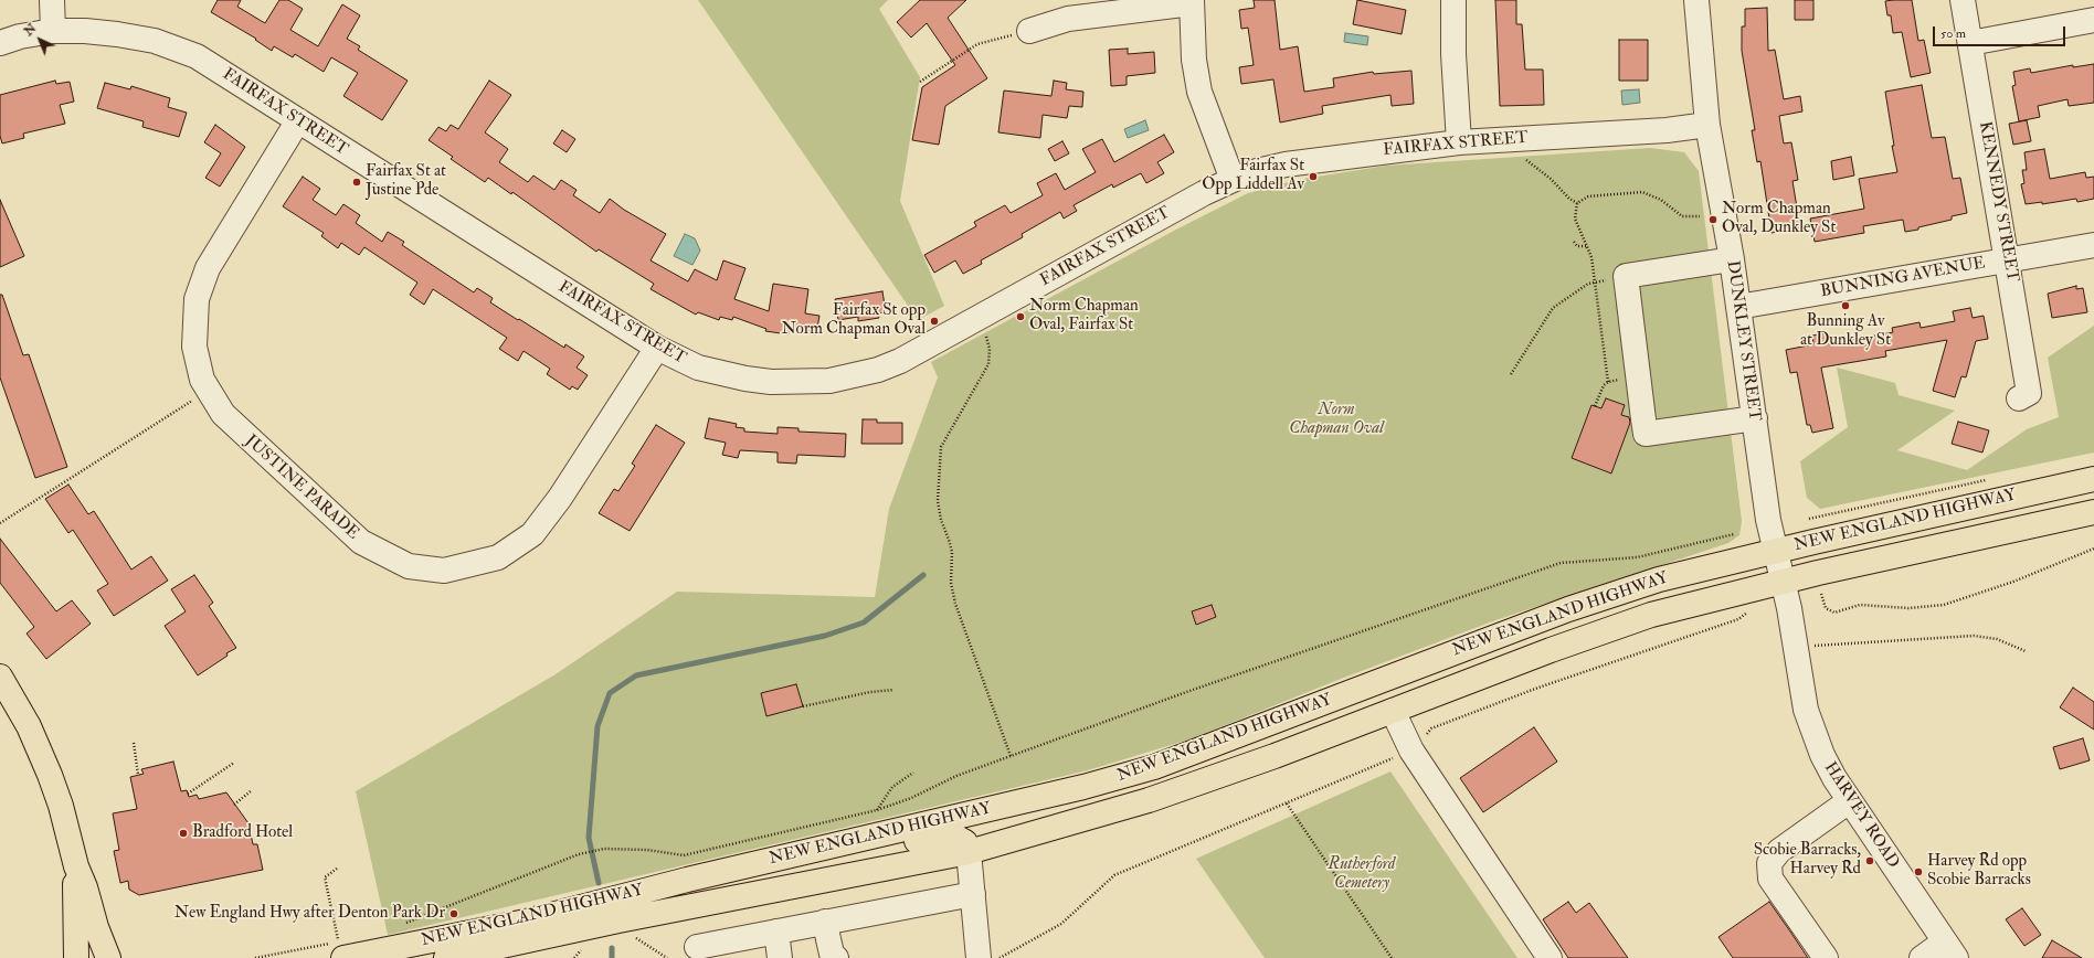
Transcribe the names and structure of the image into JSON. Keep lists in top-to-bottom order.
{
  "streets": {
    "main road": ["NEW ENGLAND HIGHWAY"],
    "street": [
      "FAIRFAX STREET",
      "KENNEDY STREET",
      "BUNNING AVENUE",
      "DUNKLEY STREET",
      "JUSTINE PARADE",
      "HARVEY ROAD"
    ]
  },
  "crossings": [
    ["FAIRFAX STREET", "DUNKLEY STREET"],
    ["FAIRFAX STREET", "JUSTINE PARADE"],
    ["KENNEDY STREET", "BUNNING AVENUE"],
    ["BUNNING AVENUE", "DUNKLEY STREET"],
    ["DUNKLEY STREET", "NEW ENGLAND HIGHWAY"],
    ["DUNKLEY STREET", "HARVEY ROAD"],
    ["NEW ENGLAND HIGHWAY", "HARVEY ROAD"]
  ],
  "parks": ["Norm Chapman Oval", "Rutherford Cemetery"],
  "places": [
    "Fairfax St Opp Liddell Av",
    "Fairfax St at Justine Pde",
    "Norm Chapman Oval, Dunkley St",
    "Bunning Av at Dunkley St",
    "Norm Chapman Oval, Fairfax St",
    "Fairfax St opp Norm Chapman Oval",
    "Bradford Hotel",
    "Scobie Barracks, Harvey Rd",
    "Harvey Rd opp Scobie Barracks",
    "New England Hwy after Denton Park Dr"
  ],
  "scale_bar": "50 m",
  "north": "top left"
}
